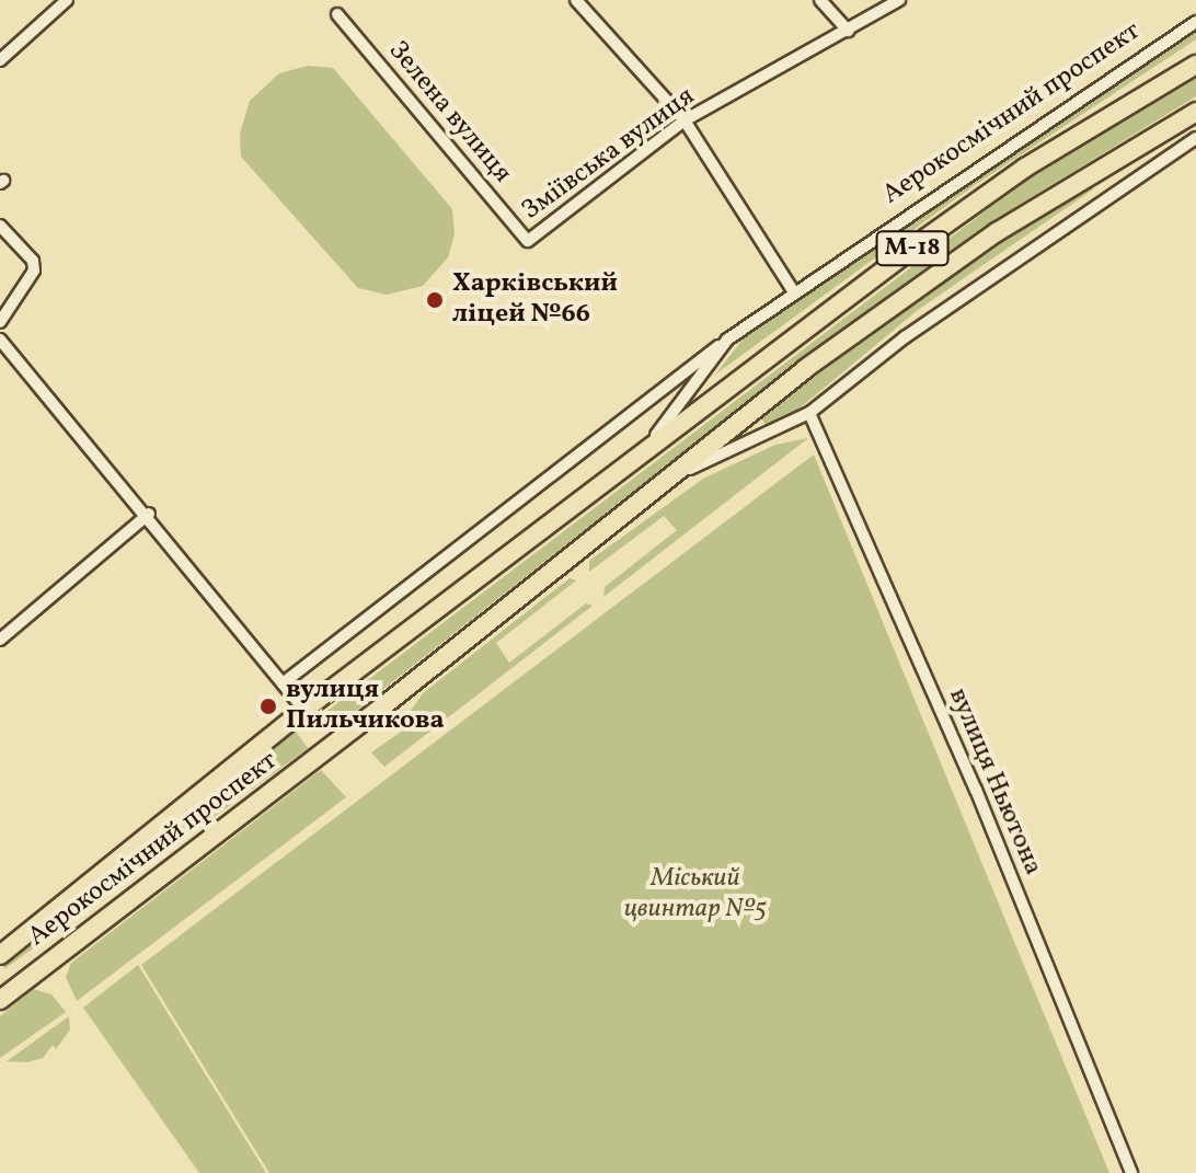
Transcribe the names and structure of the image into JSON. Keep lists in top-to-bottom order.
{
  "streets": {
    "main road": ["Аерокосмічний проспект", "М-18"],
    "street": ["Зелена вулиця", "Зміївська вулиця", "вулиця Ньютона"]
  },
  "crossings": [
    ["Зелена вулиця", "Зміївська вулиця"],
    ["Аерокосмічний проспект", "вулиця Ньютона"]
  ],
  "parks": ["Міський цвинтар №5"],
  "places": ["Харківський ліцей №66", "вулиця Пильчикова"]
}
